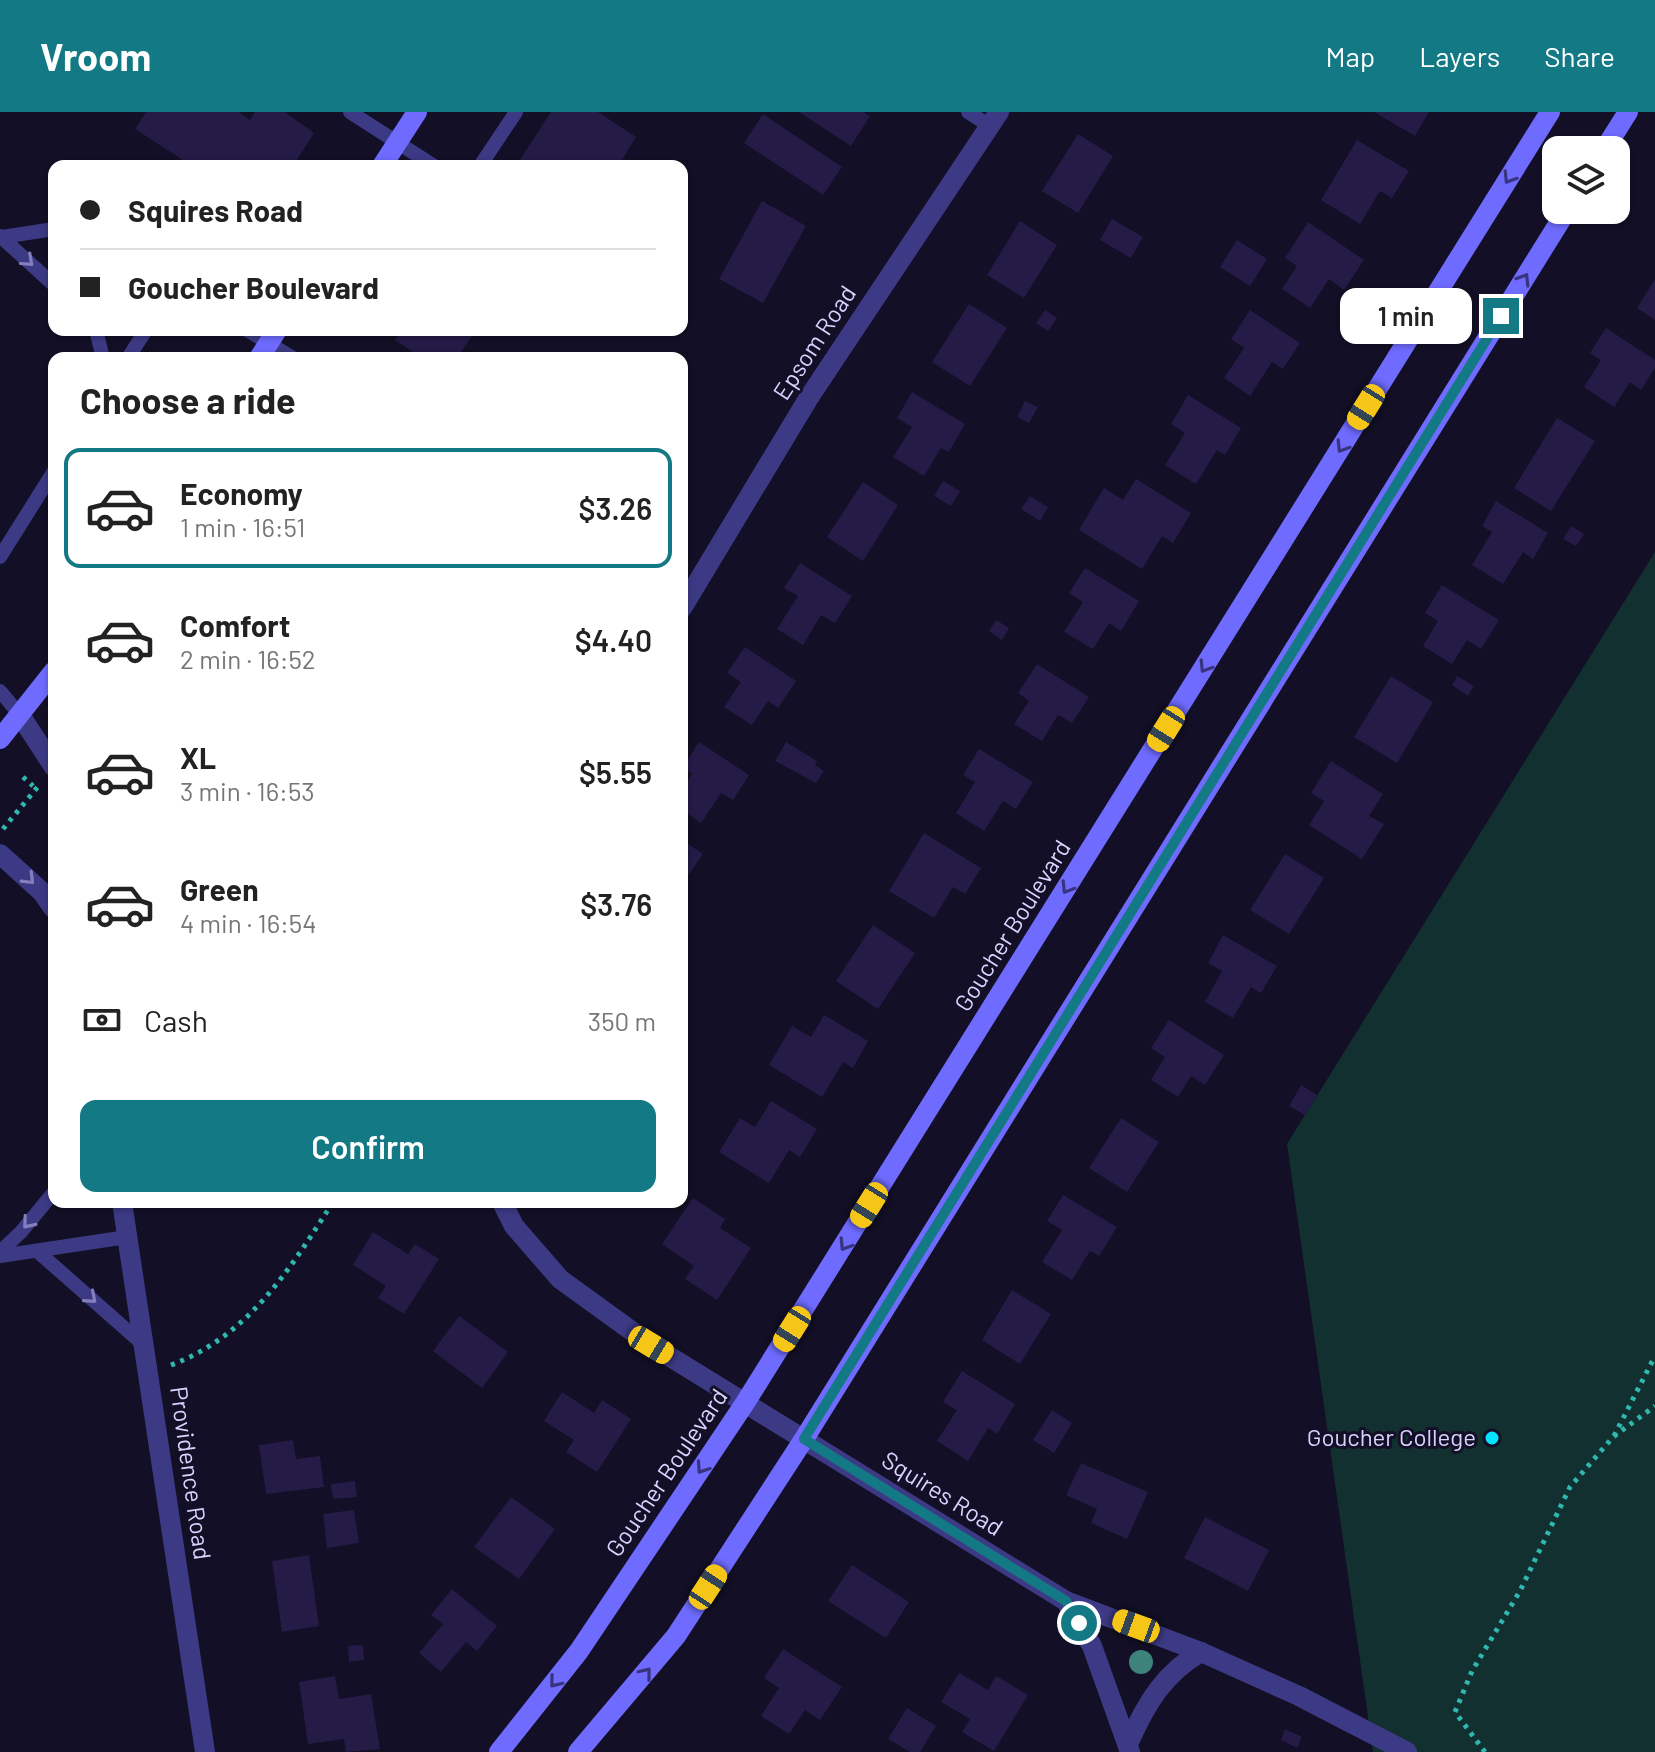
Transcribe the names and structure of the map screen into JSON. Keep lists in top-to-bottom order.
{
  "streets": {
    "main road": ["Goucher Boulevard"],
    "street": ["Epsom Road", "Providence Road", "Squires Road"]
  },
  "crossings": [
    ["Goucher Boulevard", "Squires Road"]
  ],
  "places": ["Goucher College"],
  "page": {
    "header": "Vroom",
    "nav": ["Map", "Layers", "Share"],
    "banner": ["Squires Road", "Goucher Boulevard"],
    "bubble": "1 min",
    "heading": "Choose a ride",
    "list": [
      {
        "name": "Economy",
        "note": "1 min · 16:51",
        "value": "$3.26"
      },
      {
        "name": "Comfort",
        "note": "2 min · 16:52",
        "value": "$4.40"
      },
      {
        "name": "XL",
        "note": "3 min · 16:53",
        "value": "$5.55"
      },
      {
        "name": "Green",
        "note": "4 min · 16:54",
        "value": "$3.76"
      }
    ],
    "pay": ["Cash", "350 m"],
    "buttons": "Confirm"
  }
}
